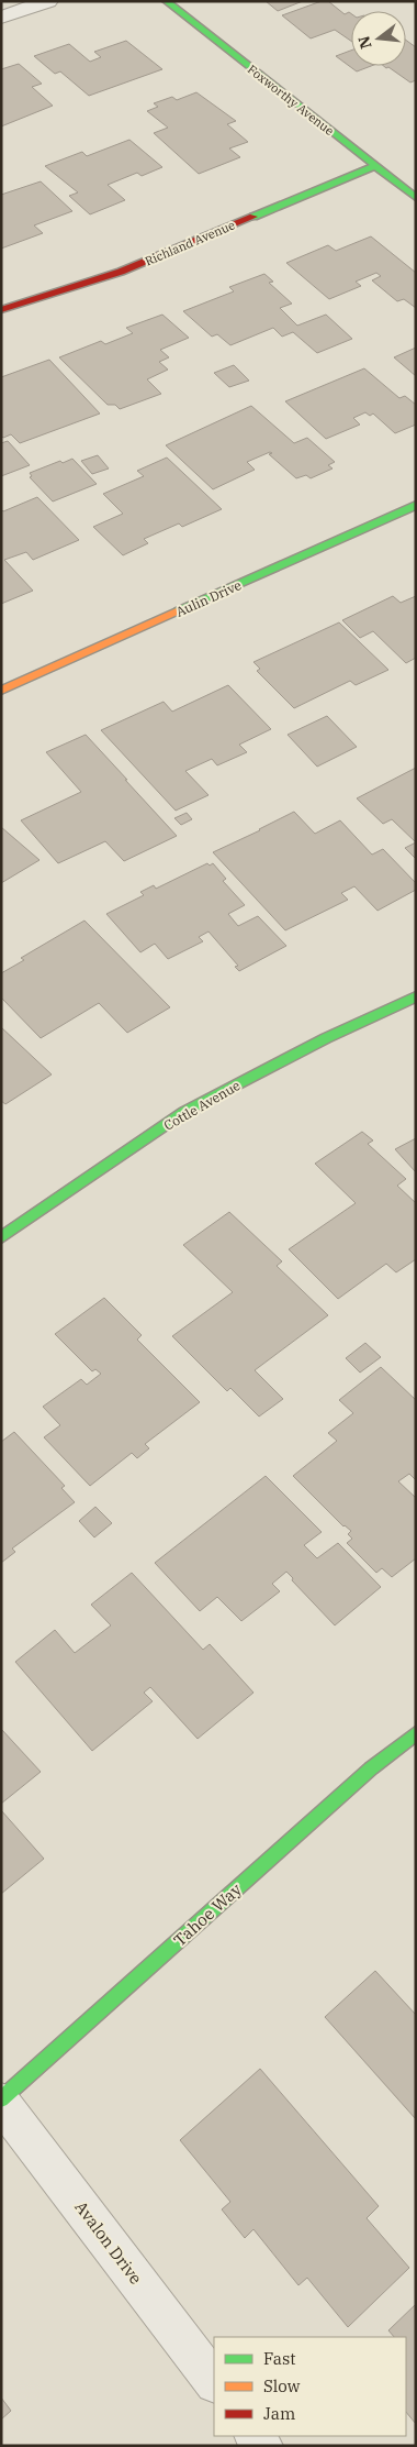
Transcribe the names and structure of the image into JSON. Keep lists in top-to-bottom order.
{
  "streets": {
    "street": [
      "Foxworthy Avenue",
      "Richland Avenue",
      "Aulin Drive",
      "Cottle Avenue",
      "Tahoe Way",
      "Avalon Drive"
    ]
  },
  "crossings": [
    ["Foxworthy Avenue", "Richland Avenue"],
    ["Tahoe Way", "Avalon Drive"]
  ],
  "legend": ["Fast", "Slow", "Jam"],
  "north": "left"
}
